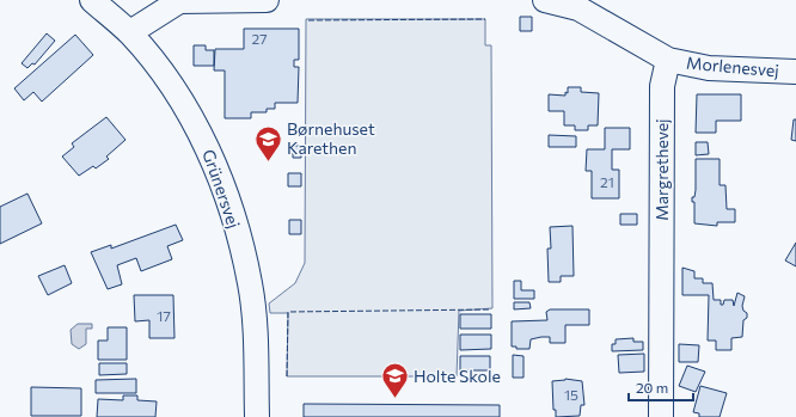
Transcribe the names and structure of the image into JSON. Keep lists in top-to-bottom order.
{
  "streets": {
    "street": ["Morlenesvej", "Margrethevej", "Grünersvej"]
  },
  "crossings": [
    ["Morlenesvej", "Margrethevej"]
  ],
  "places": {
    "school or university": ["Børnehuset Karethen", "Holte Skole"]
  },
  "house_numbers": [
    "27",
    "21",
    "17",
    "15"
  ],
  "scale_bar": "20 m"
}
